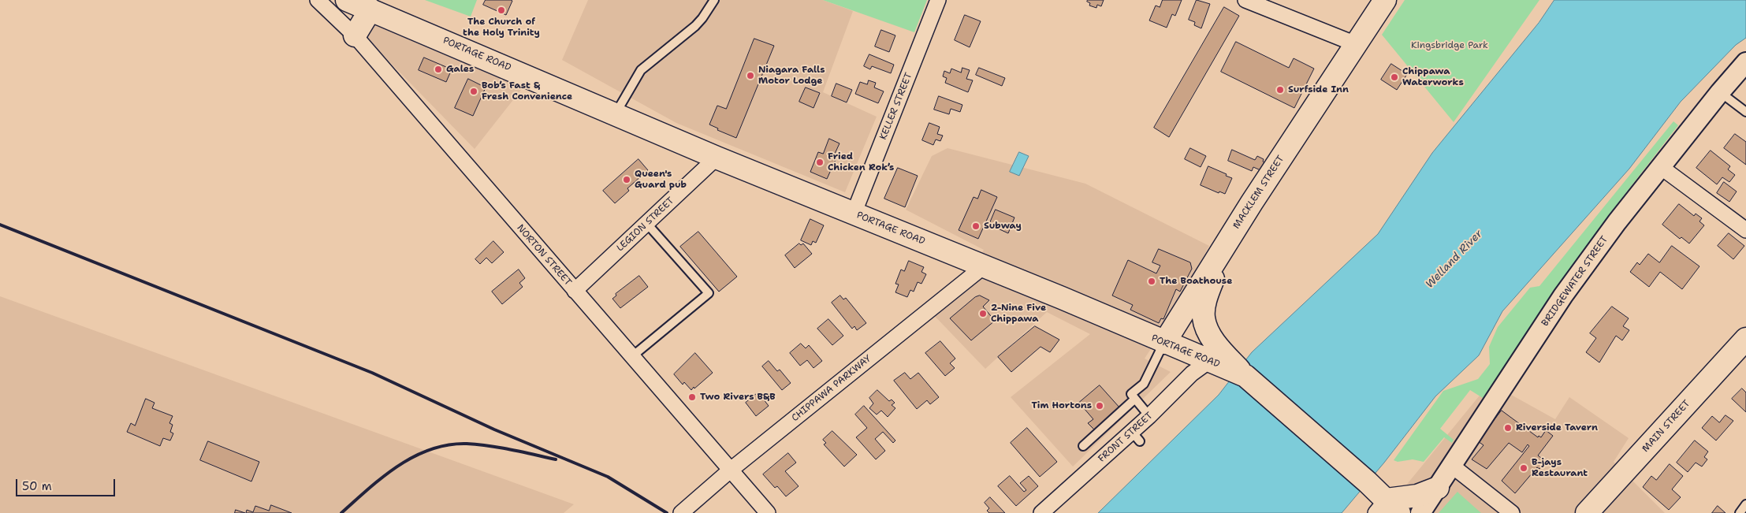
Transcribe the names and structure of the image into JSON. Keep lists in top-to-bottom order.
{
  "streets": {
    "main road": ["PORTAGE ROAD", "MACKLEM STREET", "MAIN STREET"],
    "street": [
      "KELLER STREET",
      "LEGION STREET",
      "NORTON STREET",
      "BRIDGEWATER STREET",
      "CHIPPAWA PARKWAY",
      "FRONT STREET"
    ]
  },
  "crossings": [
    ["PORTAGE ROAD", "KELLER STREET"],
    ["PORTAGE ROAD", "MACKLEM STREET"],
    ["PORTAGE ROAD", "LEGION STREET"],
    ["PORTAGE ROAD", "CHIPPAWA PARKWAY"],
    ["PORTAGE ROAD", "FRONT STREET"],
    ["LEGION STREET", "NORTON STREET"],
    ["NORTON STREET", "CHIPPAWA PARKWAY"]
  ],
  "water": ["Welland River"],
  "parks": ["Kingsbridge Park"],
  "places": [
    "The Church of the Holy Trinity",
    "Gales",
    "Niagara Falls Motor Lodge",
    "Chippawa Waterworks",
    "Surfside Inn",
    "Bob’s Fast & Fresh Convenience",
    "Fried Chicken Rok’s",
    "Queen's Guard pub",
    "Subway",
    "The Boathouse",
    "2-Nine Five Chippawa",
    "Two Rivers B&B",
    "Tim Hortons",
    "Riverside Tavern",
    "B-jays Restaurant"
  ],
  "scale_bar": "50 m"
}
